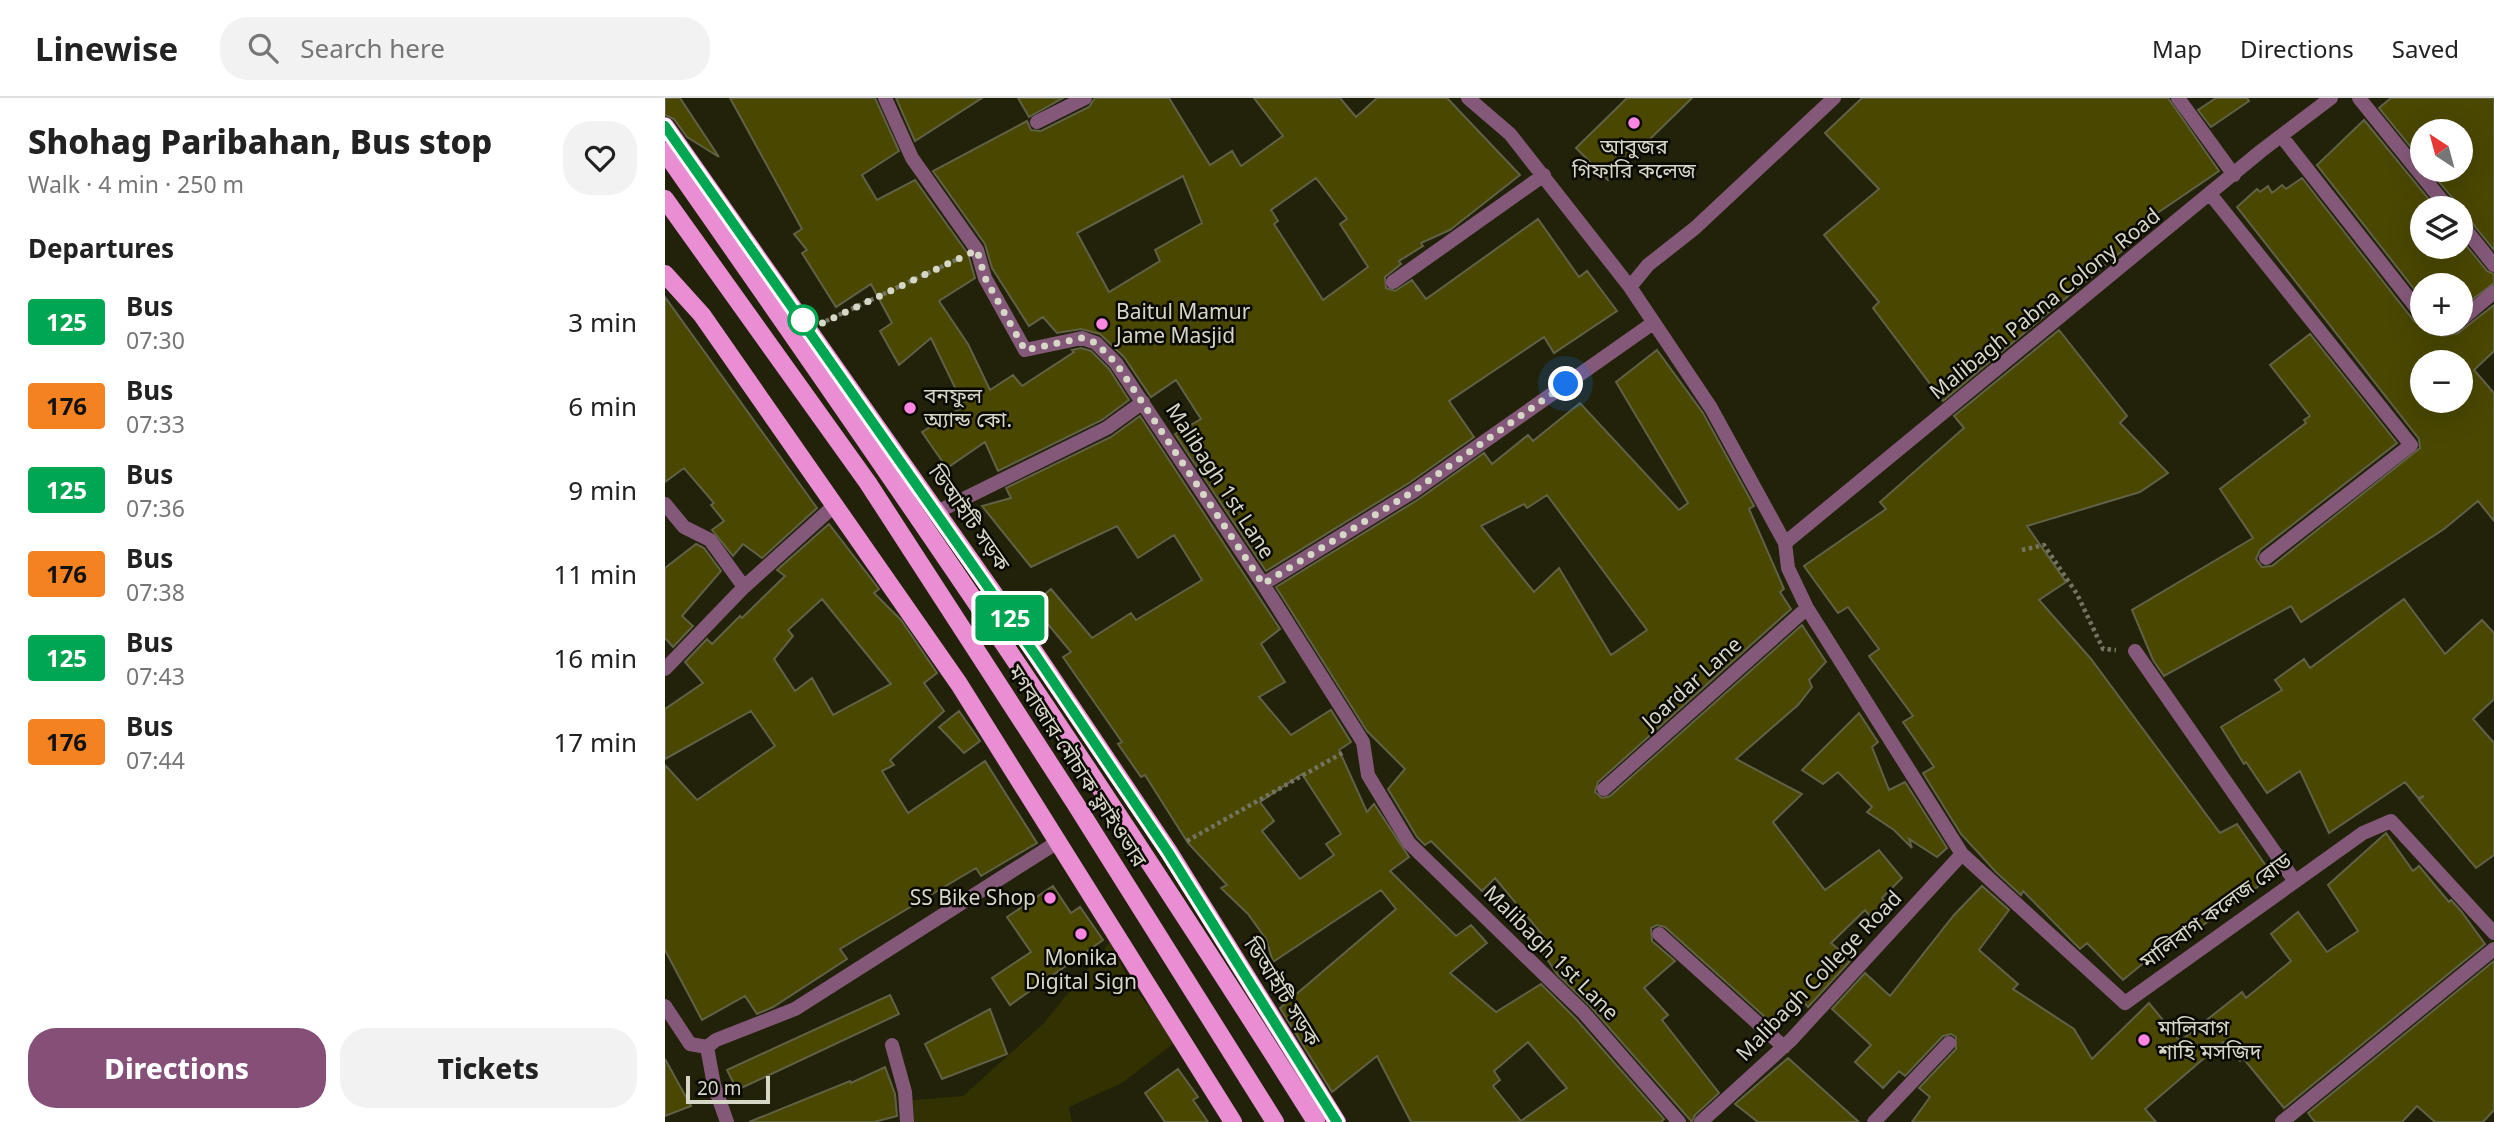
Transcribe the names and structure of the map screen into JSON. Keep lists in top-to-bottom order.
{
  "streets": {
    "main road": ["ডিআইটি সড়ক", "মগবাজার-মৌচাক ফ্লাইওভার"],
    "street": [
      "Malibagh Pabna Colony Road",
      "Malibagh 1st Lane",
      "Joardar Lane",
      "মালিবাগ কলেজ রোড",
      "Malibagh College Road"
    ]
  },
  "crossings": [
    ["মালিবাগ কলেজ রোড", "Malibagh College Road"]
  ],
  "places": [
    "আবুজর গিফারি কলেজ",
    "Baitul Mamur Jame Masjid",
    "বনফুল অ্যান্ড কো.",
    "SS Bike Shop",
    "Monika Digital Sign",
    "মালিবাগ শাহি মসজিদ"
  ],
  "lines": ["bus line 125"],
  "scale_bar": "20 m",
  "north": "top left",
  "page": {
    "header": "Linewise",
    "search": "Search here",
    "nav": ["Map", "Directions", "Saved"],
    "heading": [
      ["Shohag Paribahan, Bus stop", "Walk · 4 min · 250 m"],
      "Departures"
    ],
    "on_map": "125",
    "map_buttons": ["+", "−"],
    "list": [
      {
        "mark": "125",
        "name": "Bus",
        "note": "07:30",
        "value": "3 min"
      },
      {
        "mark": "176",
        "name": "Bus",
        "note": "07:33",
        "value": "6 min"
      },
      {
        "mark": "125",
        "name": "Bus",
        "note": "07:36",
        "value": "9 min"
      },
      {
        "mark": "176",
        "name": "Bus",
        "note": "07:38",
        "value": "11 min"
      },
      {
        "mark": "125",
        "name": "Bus",
        "note": "07:43",
        "value": "16 min"
      },
      {
        "mark": "176",
        "name": "Bus",
        "note": "07:44",
        "value": "17 min"
      }
    ],
    "buttons": ["Directions", "Tickets"],
    "scale": "20 m"
  }
}
